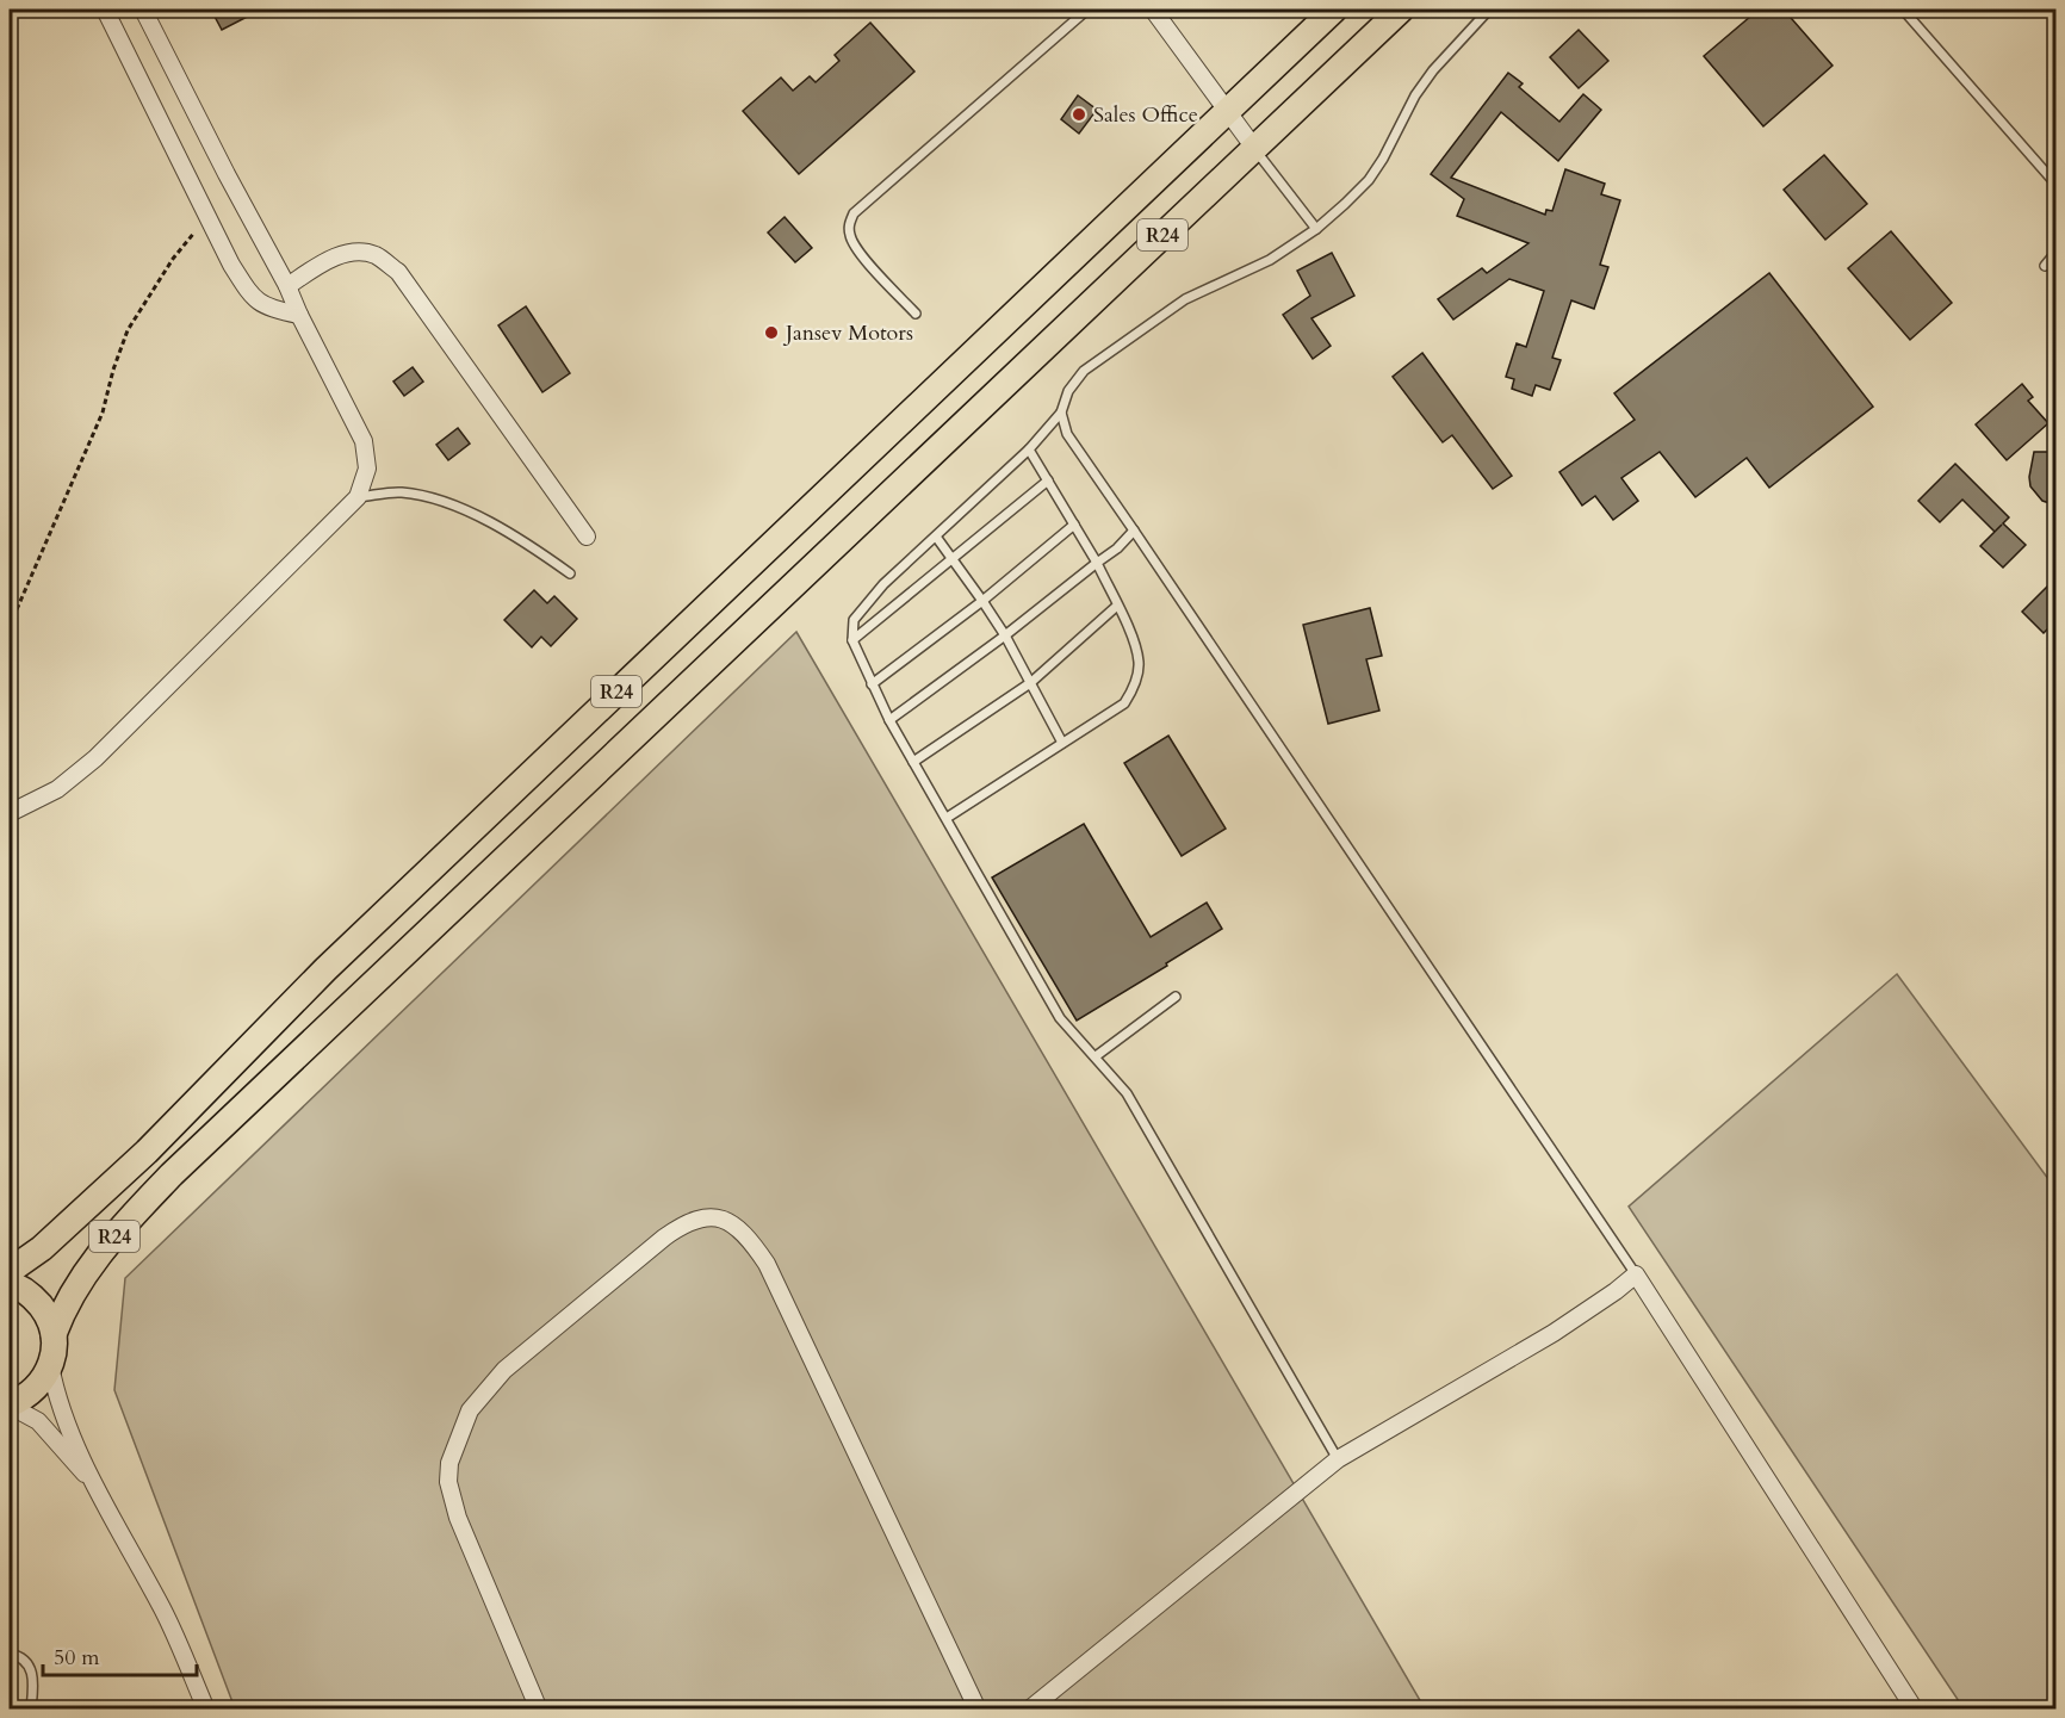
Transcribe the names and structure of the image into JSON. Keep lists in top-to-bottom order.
{
  "streets": {
    "main road": ["R24"]
  },
  "places": ["Sales Office", "Jansev Motors"],
  "scale_bar": "50 m"
}
